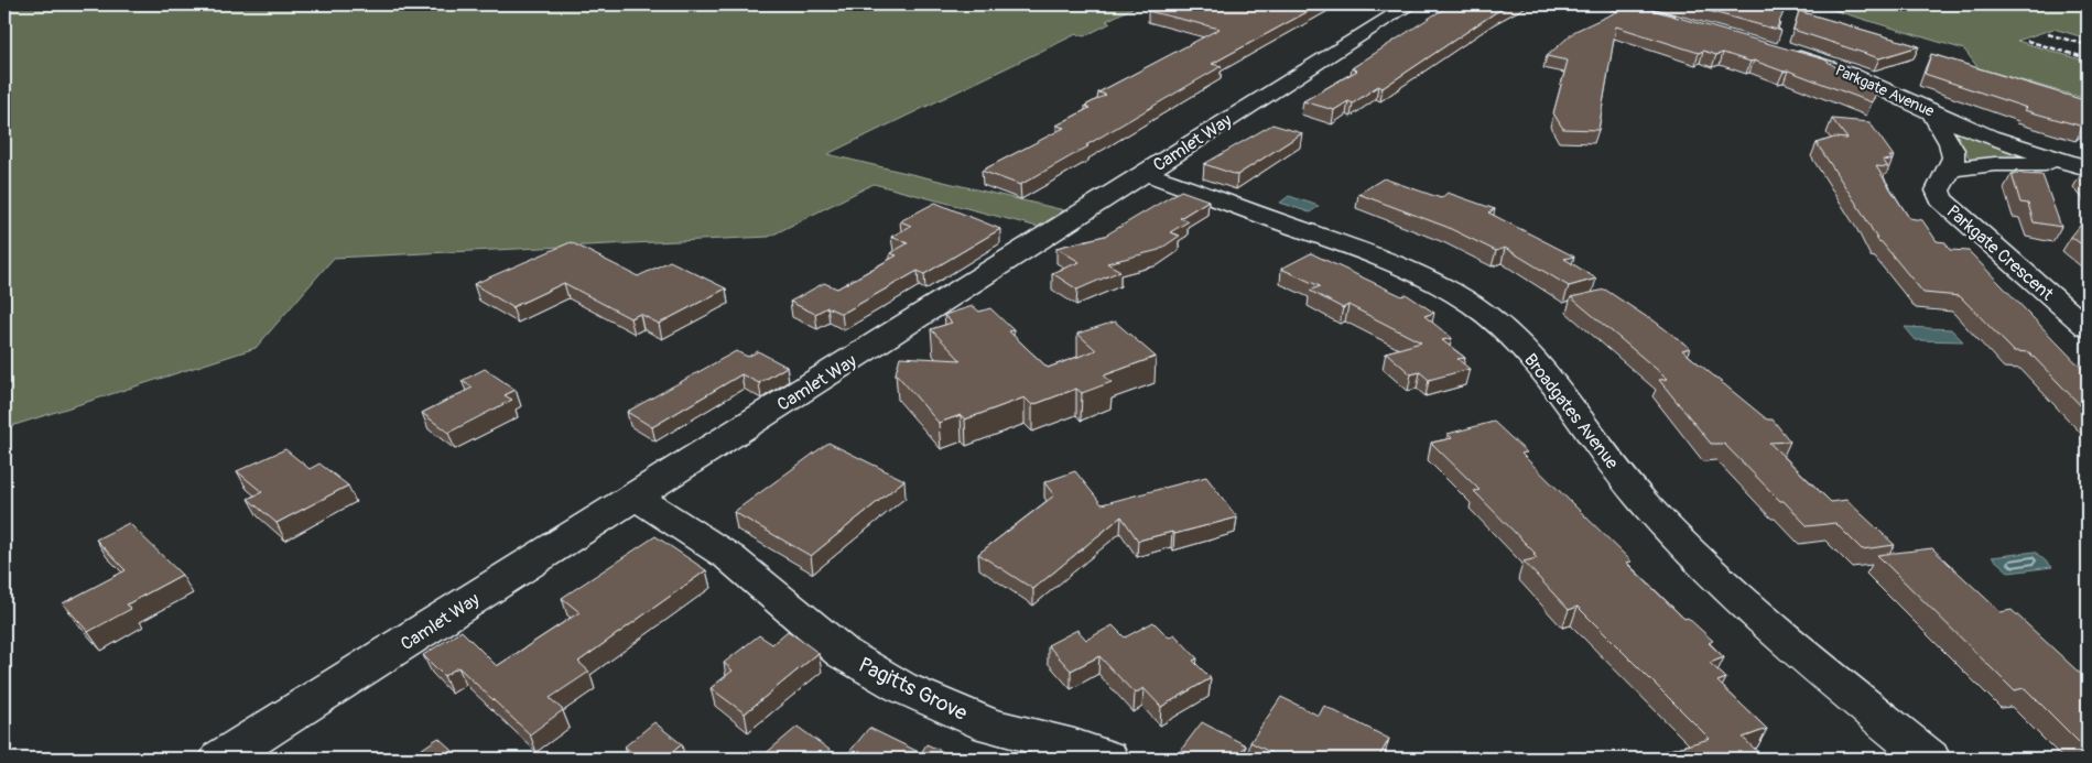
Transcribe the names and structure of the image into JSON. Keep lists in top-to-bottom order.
{
  "streets": {
    "street": [
      "Parkgate Avenue",
      "Camlet Way",
      "Parkgate Crescent",
      "Broadgates Avenue",
      "Pagitts Grove"
    ]
  },
  "crossings": [
    ["Camlet Way", "Broadgates Avenue"],
    ["Camlet Way", "Pagitts Grove"]
  ]
}
